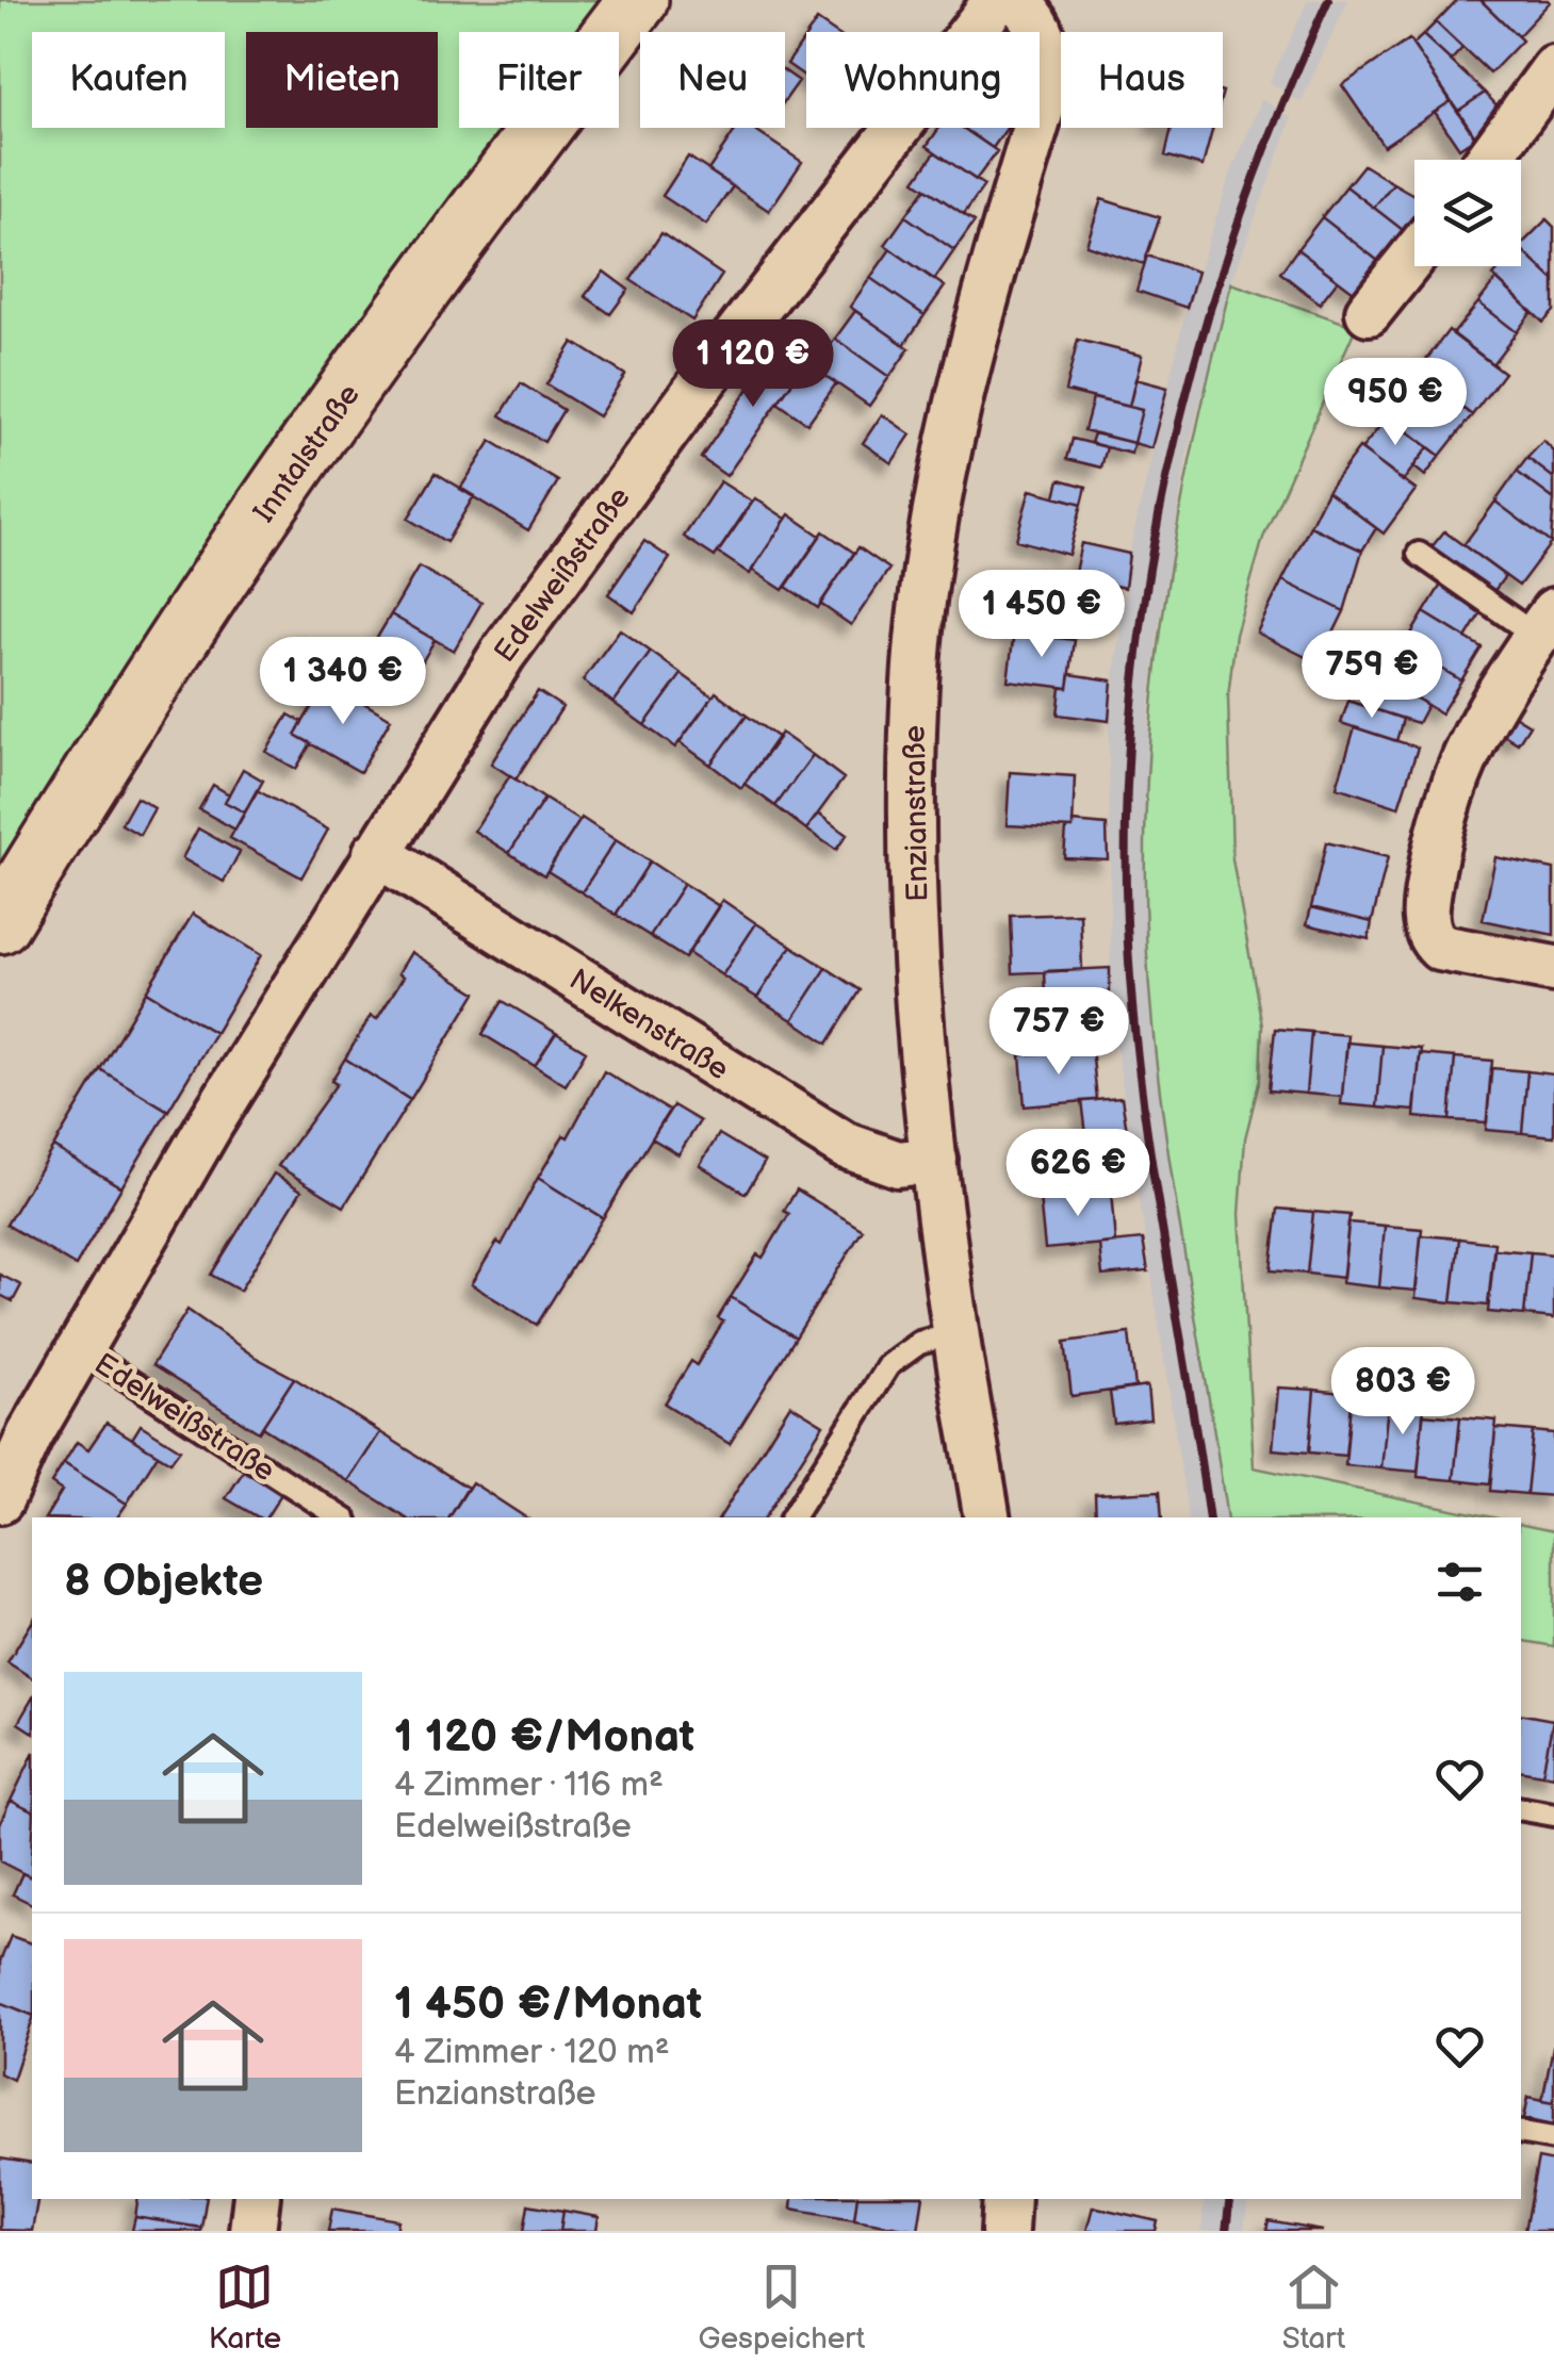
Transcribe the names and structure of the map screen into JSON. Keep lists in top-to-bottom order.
{
  "streets": {
    "main road": ["Inntalstraße"],
    "street": ["Edelweißstraße", "Enzianstraße", "Nelkenstraße"]
  },
  "crossings": [
    ["Edelweißstraße", "Nelkenstraße"],
    ["Enzianstraße", "Nelkenstraße"]
  ],
  "page": {
    "chip": [
      "Kaufen",
      "Mieten",
      "Filter",
      "Neu",
      "Wohnung",
      "Haus"
    ],
    "price": [
      "1 120 €",
      "950 €",
      "1 450 €",
      "759 €",
      "1 340 €",
      "757 €",
      "626 €",
      "803 €"
    ],
    "heading": "8 Objekte",
    "list": [
      {
        "name": "1 120 €/Monat",
        "note": "4 Zimmer · 116 m² · Edelweißstraße"
      },
      {
        "name": "1 450 €/Monat",
        "note": "4 Zimmer · 120 m² · Enzianstraße"
      }
    ],
    "tabs": ["Karte", "Gespeichert", "Start"]
  }
}
